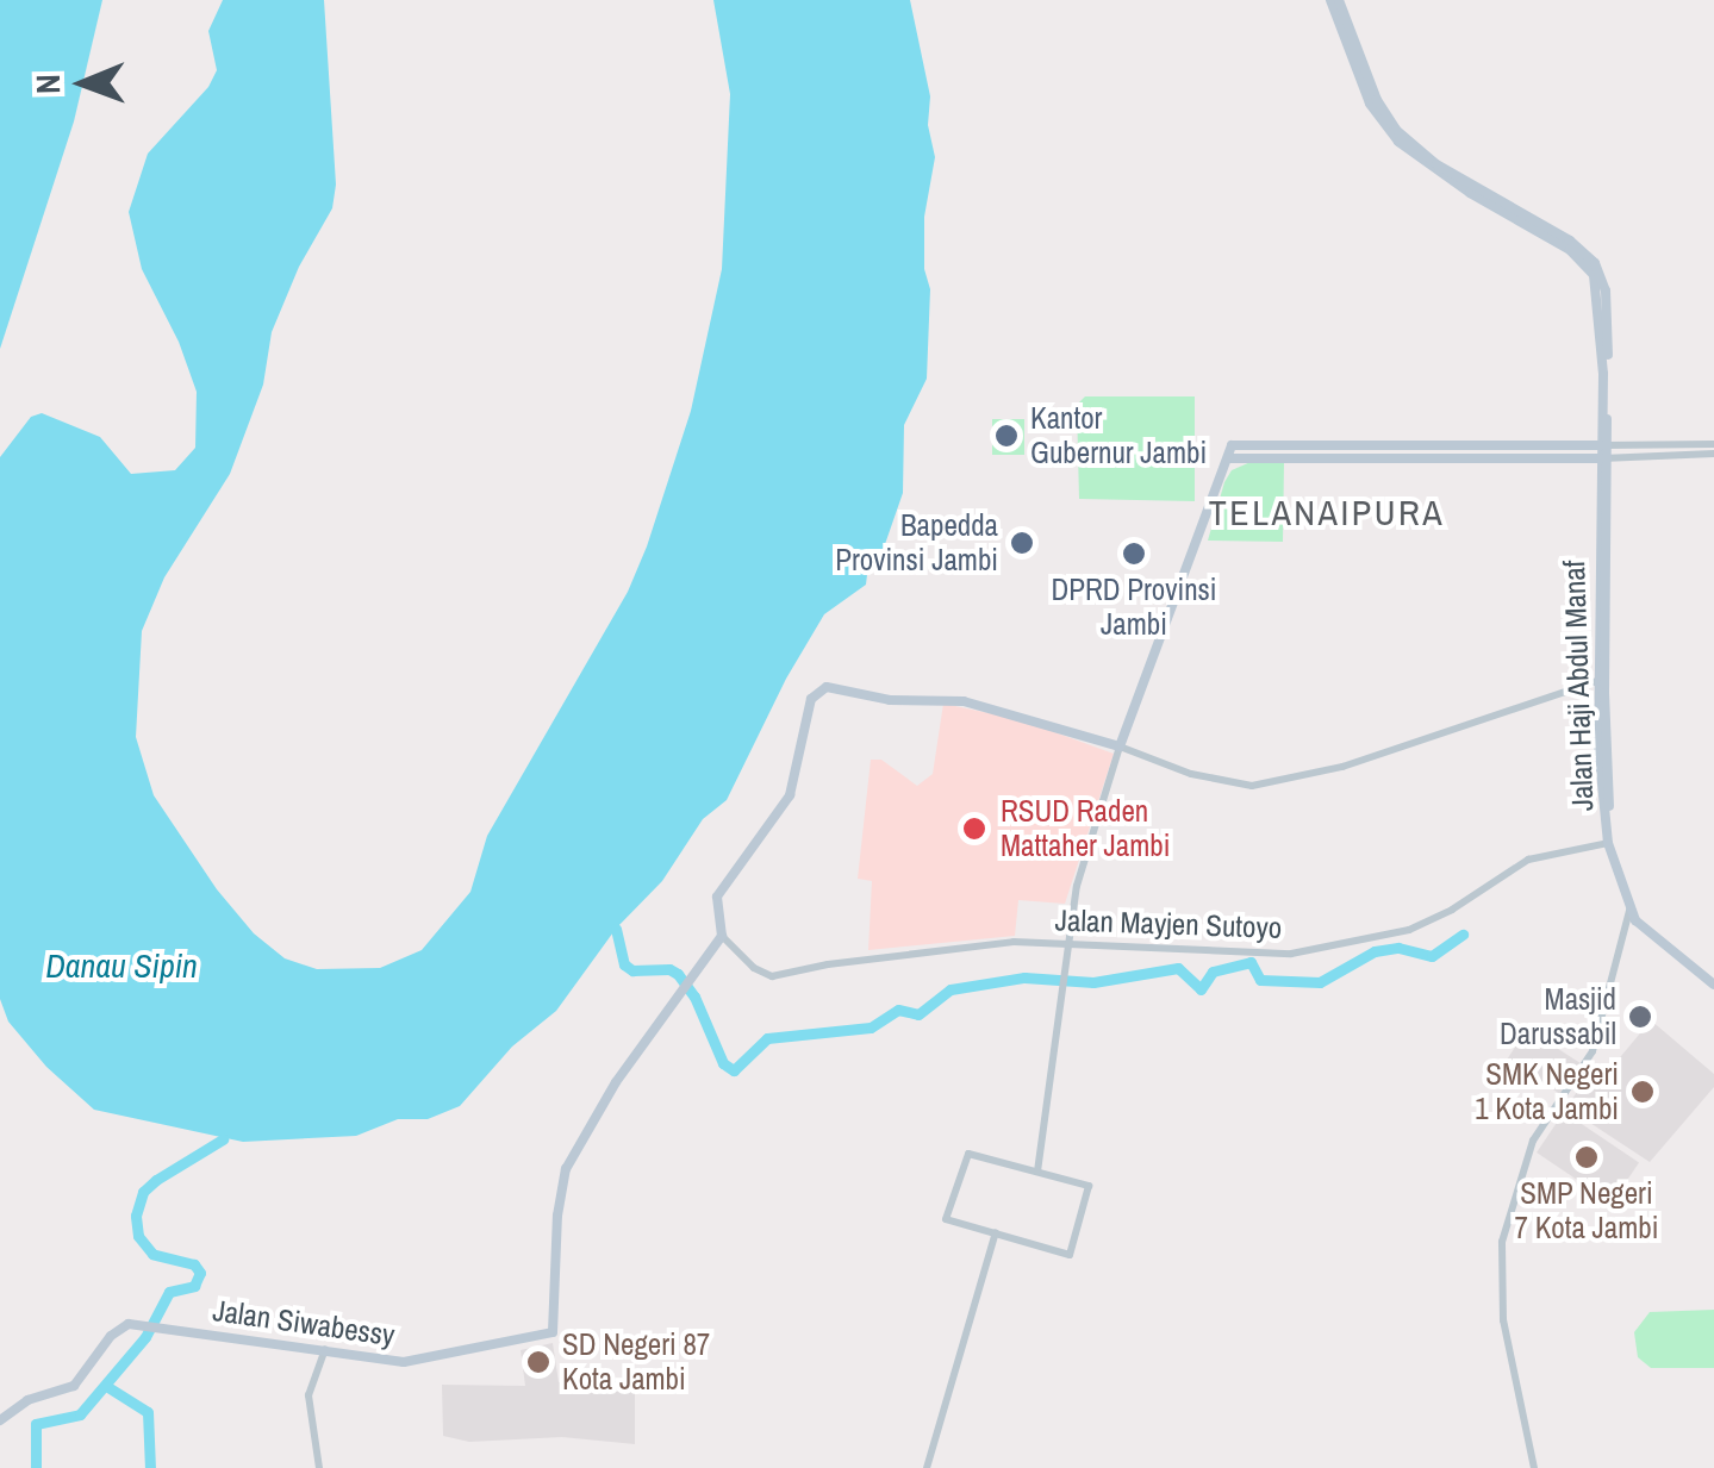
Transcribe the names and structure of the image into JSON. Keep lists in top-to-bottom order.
{
  "streets": {
    "main road": ["Jalan Haji Abdul Manaf", "Jalan Siwabessy"],
    "street": ["Jalan Mayjen Sutoyo"]
  },
  "crossings": [
    ["Jalan Haji Abdul Manaf", "Jalan Mayjen Sutoyo"],
    ["Jalan Mayjen Sutoyo", "Jalan Siwabessy"]
  ],
  "districts": ["TELANAIPURA"],
  "water": ["Danau Sipin"],
  "places": [
    "Kantor Gubernur Jambi",
    "Bapedda Provinsi Jambi",
    "DPRD Provinsi Jambi",
    "RSUD Raden Mattaher Jambi",
    "Masjid Darussabil",
    "SMK Negeri 1 Kota Jambi",
    "SMP Negeri 7 Kota Jambi",
    "SD Negeri 87 Kota Jambi"
  ],
  "north": "left"
}
